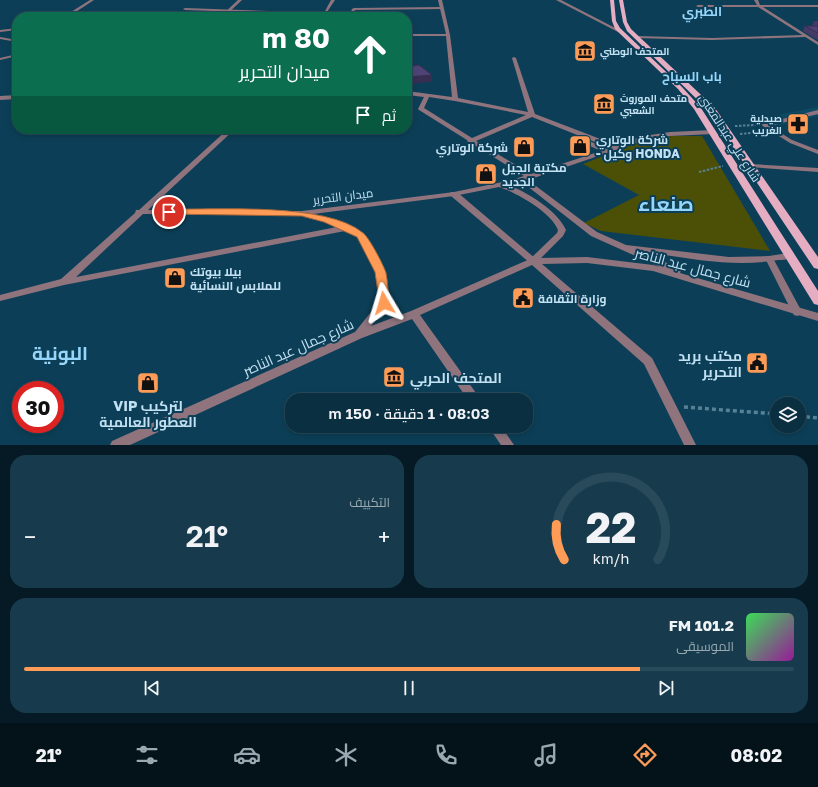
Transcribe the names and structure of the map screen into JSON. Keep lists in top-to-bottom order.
{
  "streets": {
    "main road": ["شارع علي عبدالمغني"],
    "street": ["ميدان التحرير", "شارع جمال عبد الناصر"]
  },
  "crossings": [
    ["شارع علي عبدالمغني", "ميدان التحرير"]
  ],
  "districts": [
    "الطبري",
    "باب السباح",
    "صنعاء",
    "البونية"
  ],
  "places": {
    "museum": ["المتحف الوطني", "متحف الموروث الشعبي", "المتحف الحربي"],
    "pharmacy": ["صيدلية الغريب"],
    "shop": [
      "شركة الوتاري - وكيل HONDA",
      "شركة الوتاري",
      "مكتبة الجيل الجديد",
      "بيلا بيوتك للملابس النسائية",
      "VIP لتركيب العطور العالمية"
    ],
    "public building": ["وزارة الثقافة", "مكتب بريد التحرير"]
  },
  "page": {
    "turn": ["80 m", "ميدان التحرير"],
    "then": "ثم",
    "limit": "30",
    "trip": "08:03 · 1 دقيقة · 150 m",
    "tile": "التكييف",
    "heat": ["−", "21°", "+"],
    "song": ["101.2 FM", "الموسيقى"],
    "tabs": ["08:02", "21°"],
    "gauge": ["22", "km/h"]
  }
}
